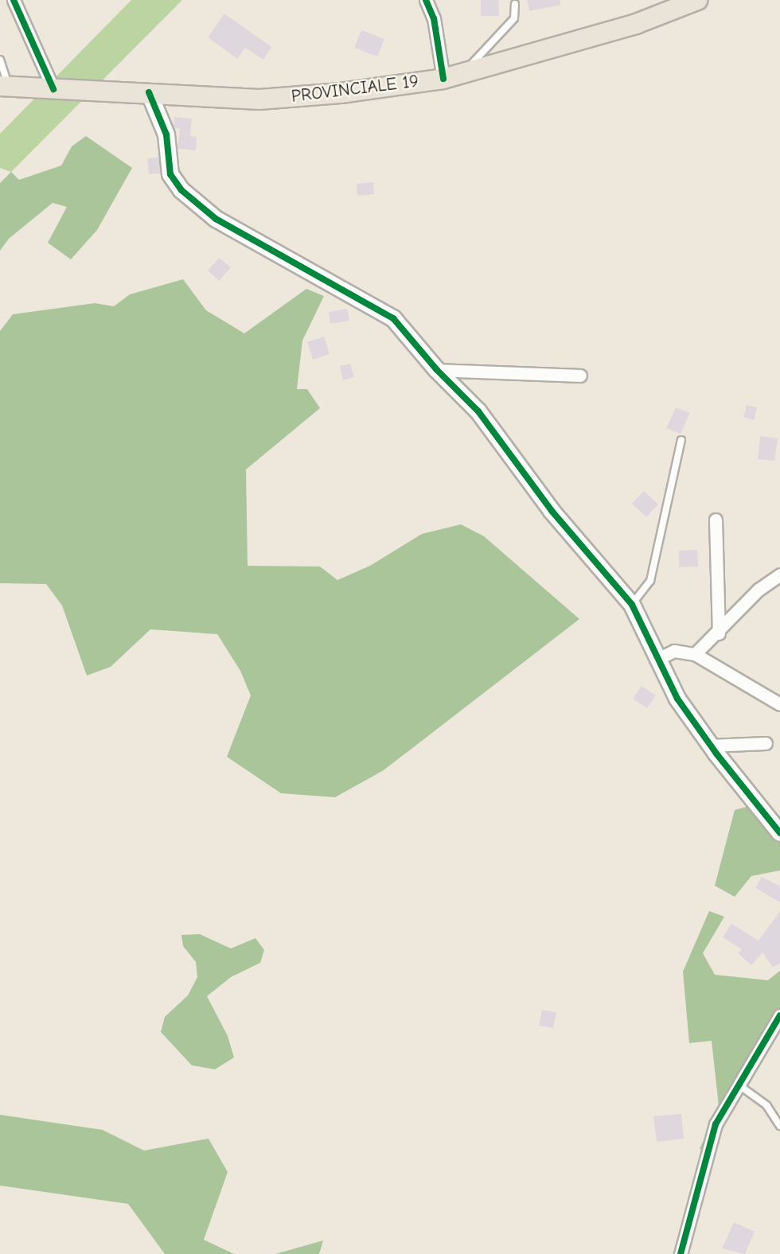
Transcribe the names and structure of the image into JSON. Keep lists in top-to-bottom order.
{
  "streets": {
    "main road": ["PROVINCIALE 19"]
  }
}
